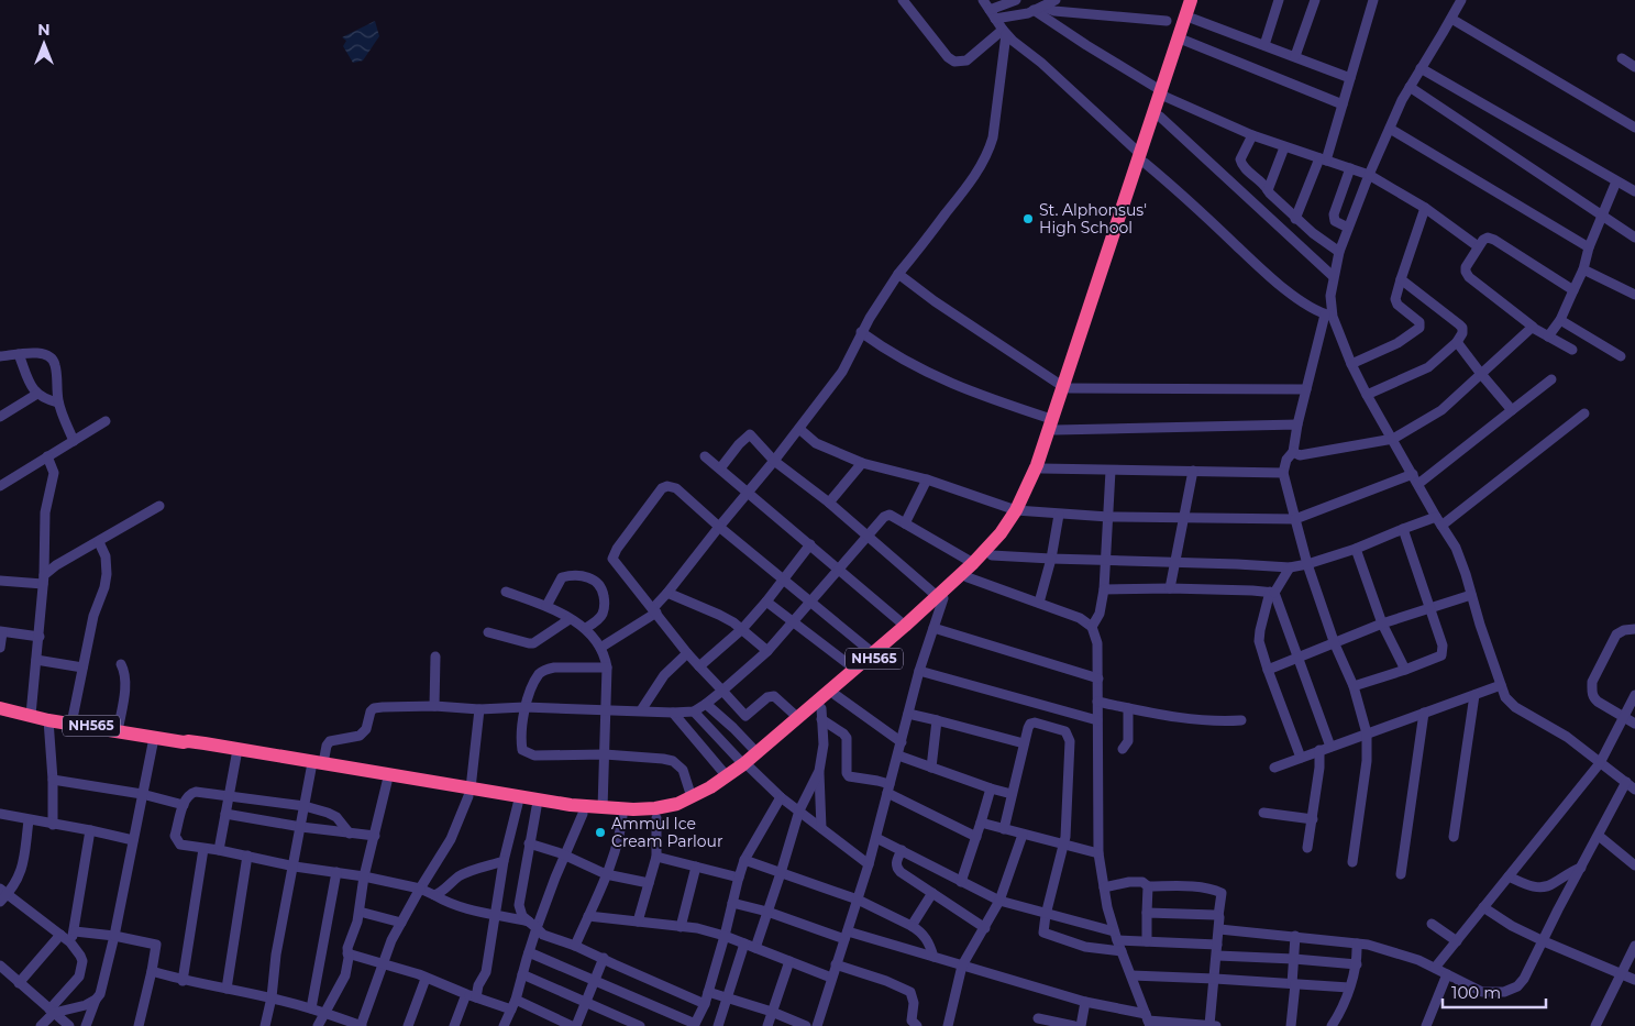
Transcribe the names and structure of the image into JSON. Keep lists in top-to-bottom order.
{
  "streets": {
    "highway": ["NH565"]
  },
  "places": ["St. Alphonsus' High School", "Ammul Ice Cream Parlour"],
  "scale_bar": "100 m",
  "north": "top"
}
